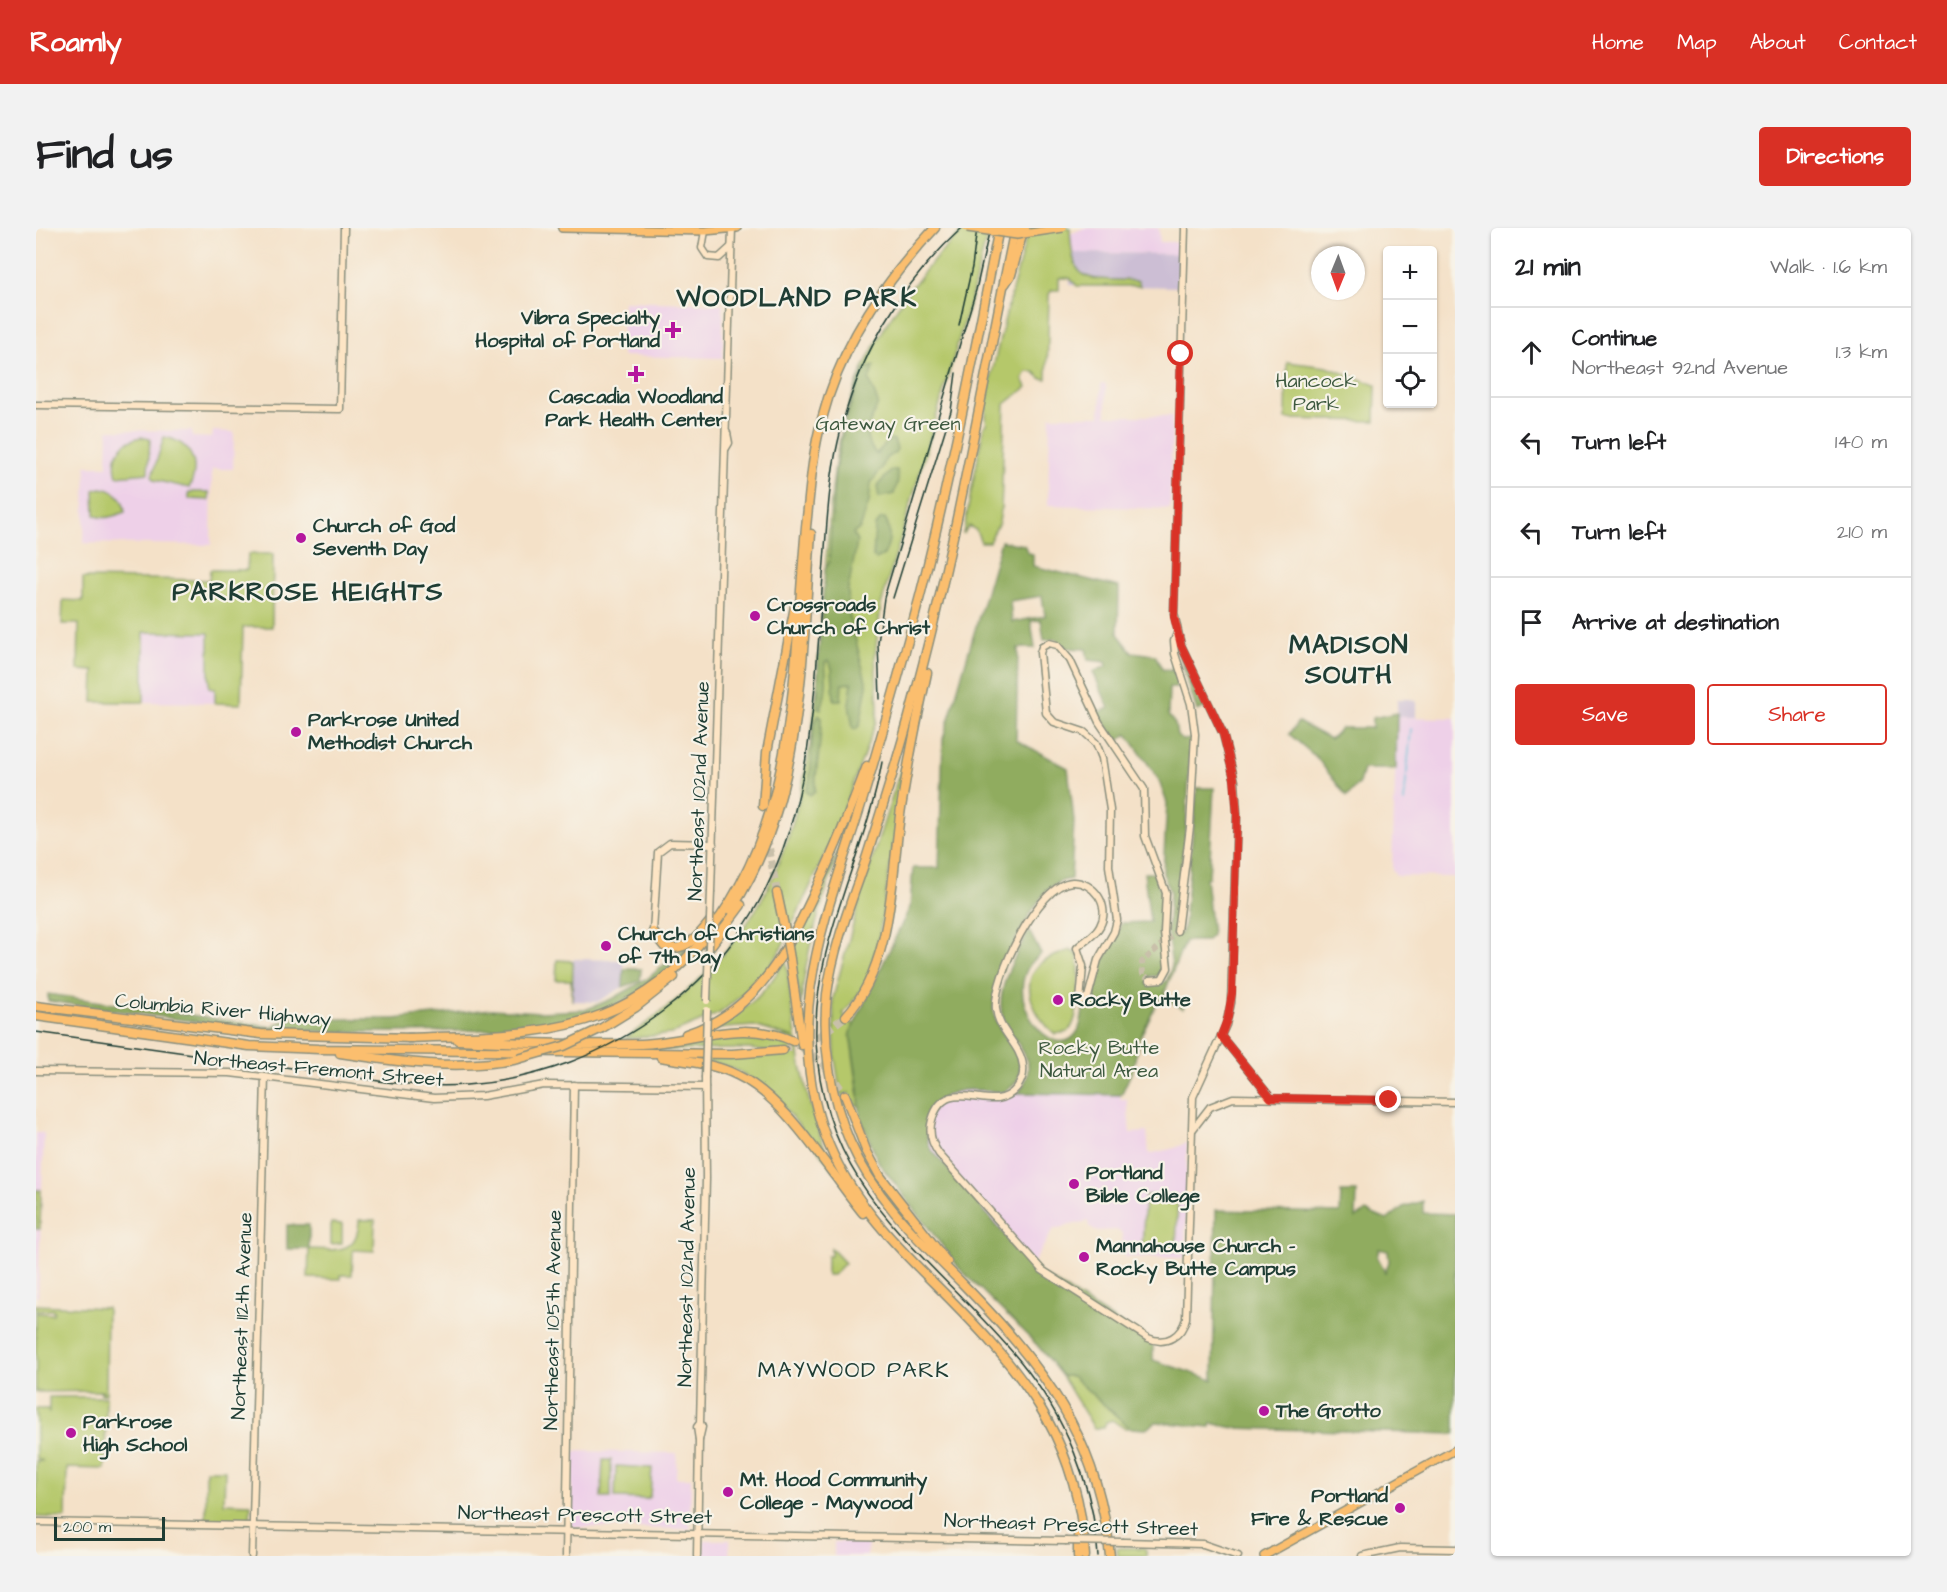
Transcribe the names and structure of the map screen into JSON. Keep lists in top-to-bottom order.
{
  "streets": {
    "highway": ["Columbia River Highway"],
    "street": [
      "Northeast 102nd Avenue",
      "Northeast Fremont Street",
      "Northeast 112th Avenue",
      "Northeast 105th Avenue",
      "Northeast Prescott Street"
    ]
  },
  "crossings": [
    ["Northeast 102nd Avenue", "Northeast Fremont Street"],
    ["Northeast 102nd Avenue", "Northeast Prescott Street"],
    ["Northeast Fremont Street", "Northeast 112th Avenue"],
    ["Northeast Fremont Street", "Northeast 105th Avenue"],
    ["Northeast 112th Avenue", "Northeast Prescott Street"],
    ["Northeast 105th Avenue", "Northeast Prescott Street"]
  ],
  "districts": [
    "WOODLAND PARK",
    "PARKROSE HEIGHTS",
    "MADISON SOUTH",
    "MAYWOOD PARK"
  ],
  "parks": ["Hancock Park", "Gateway Green", "Rocky Butte Natural Area"],
  "places": {
    "health": ["Vibra Specialty Hospital of Portland", "Cascadia Woodland Park Health Center"],
    "other": [
      "Church of God Seventh Day",
      "Crossroads Church of Christ",
      "Parkrose United Methodist Church",
      "Church of Christians of 7th Day",
      "Rocky Butte",
      "Portland Bible College",
      "Mannahouse Church - Rocky Butte Campus",
      "The Grotto",
      "Parkrose High School",
      "Mt. Hood Community College - Maywood",
      "Portland Fire & Rescue"
    ]
  },
  "scale_bar": "200 m",
  "north": "bottom",
  "page": {
    "header": "Roamly",
    "nav": [
      "Home",
      "Map",
      "About",
      "Contact"
    ],
    "title": "Find us",
    "buttons": [
      "Directions",
      ["Save", "Share"]
    ],
    "heading": ["21 min", "Walk · 1.6 km"],
    "map_buttons": ["+", "−"],
    "list": [
      ["Continue", "Northeast 92nd Avenue", "1.3 km"],
      ["Turn left", "140 m"],
      ["Turn left", "210 m"],
      "Arrive at destination"
    ],
    "scale": "200 m"
  }
}
